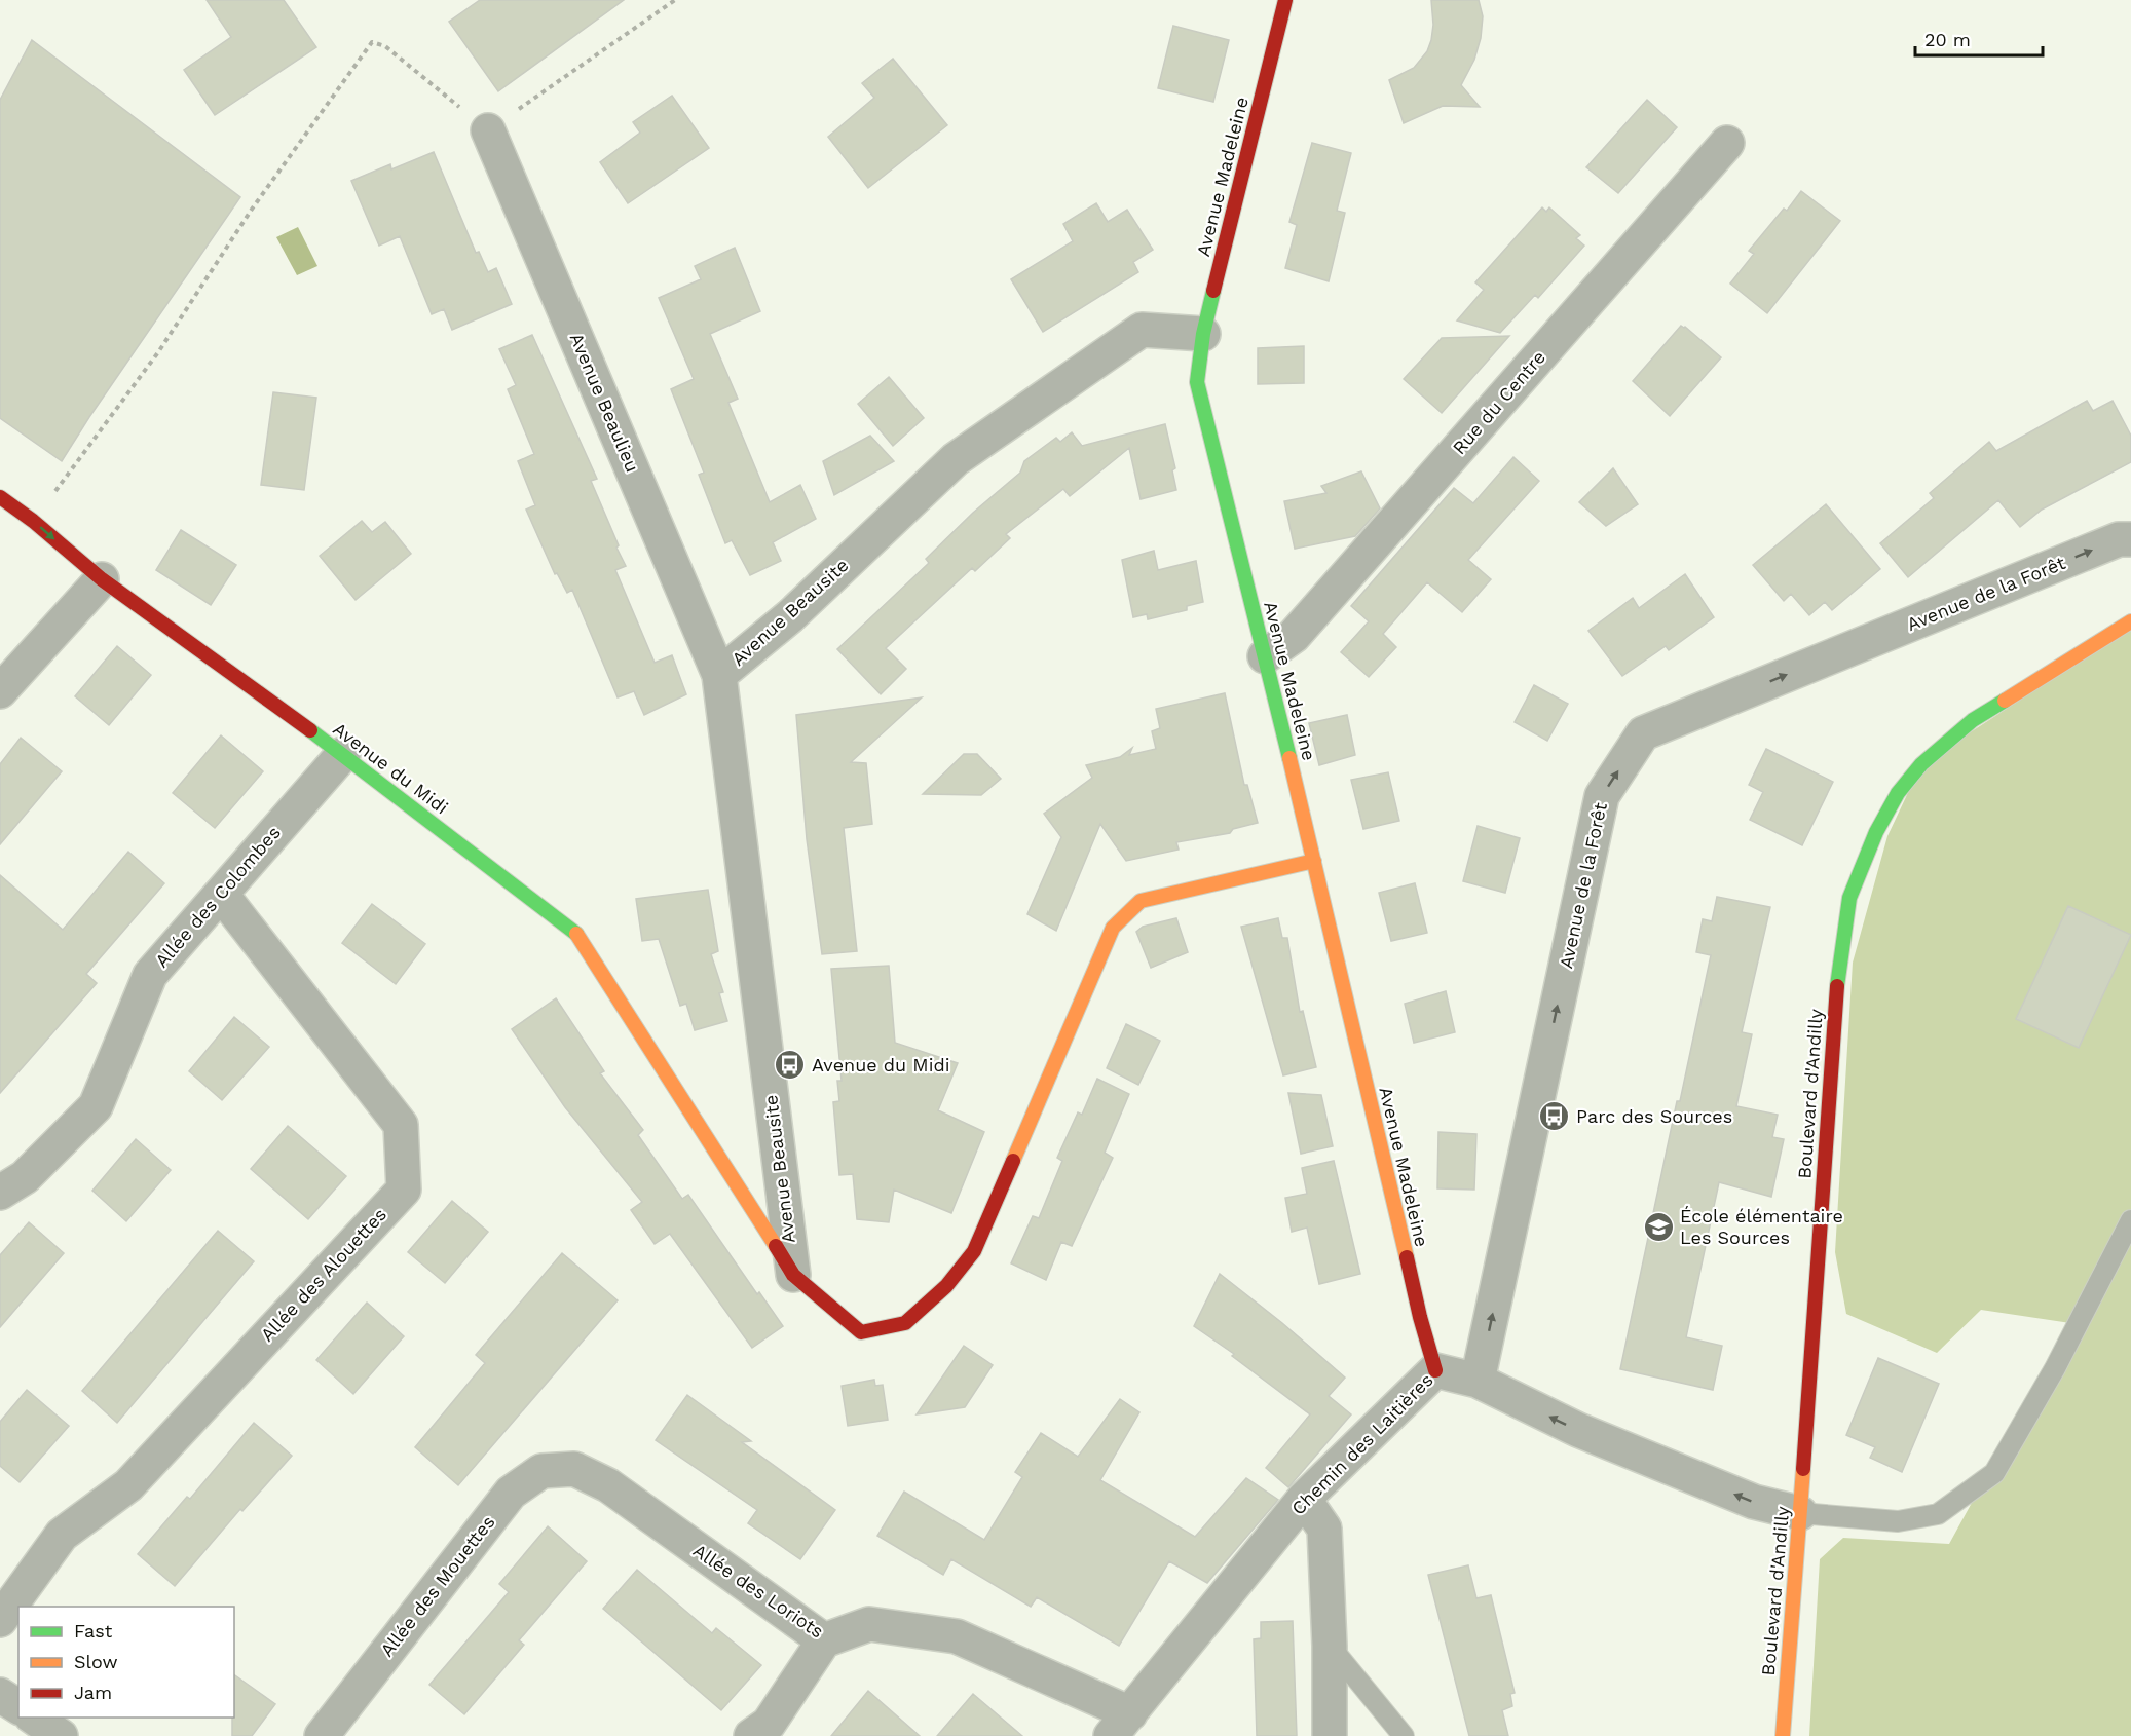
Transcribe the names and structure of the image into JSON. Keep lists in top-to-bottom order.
{
  "streets": {
    "street": [
      "Avenue Madeleine",
      "Avenue Beaulieu",
      "Rue du Centre",
      "Avenue de la Forêt",
      "Avenue Beausite",
      "Avenue du Midi",
      "Allée des Colombes",
      "Boulevard d'Andilly",
      "Allée des Alouettes",
      "Chemin des Laitières",
      "Allée des Mouettes",
      "Allée des Loriots"
    ]
  },
  "crossings": [
    ["Avenue Madeleine", "Rue du Centre"],
    ["Avenue Madeleine", "Avenue Beausite"],
    ["Avenue Madeleine", "Avenue du Midi"],
    ["Avenue Madeleine", "Chemin des Laitières"],
    ["Avenue Beaulieu", "Avenue Beausite"],
    ["Avenue de la Forêt", "Chemin des Laitières"],
    ["Avenue Beausite", "Avenue du Midi"],
    ["Avenue du Midi", "Allée des Colombes"],
    ["Allée des Colombes", "Allée des Alouettes"],
    ["Boulevard d'Andilly", "Chemin des Laitières"],
    ["Chemin des Laitières", "Allée des Loriots"],
    ["Allée des Mouettes", "Allée des Loriots"]
  ],
  "one_way": ["Avenue de la Forêt", "Chemin des Laitières"],
  "places": {
    "bus stop": ["Avenue du Midi", "Parc des Sources"],
    "school or university": ["École élémentaire Les Sources"]
  },
  "legend": ["Fast", "Slow", "Jam"],
  "scale_bar": "20 m"
}
